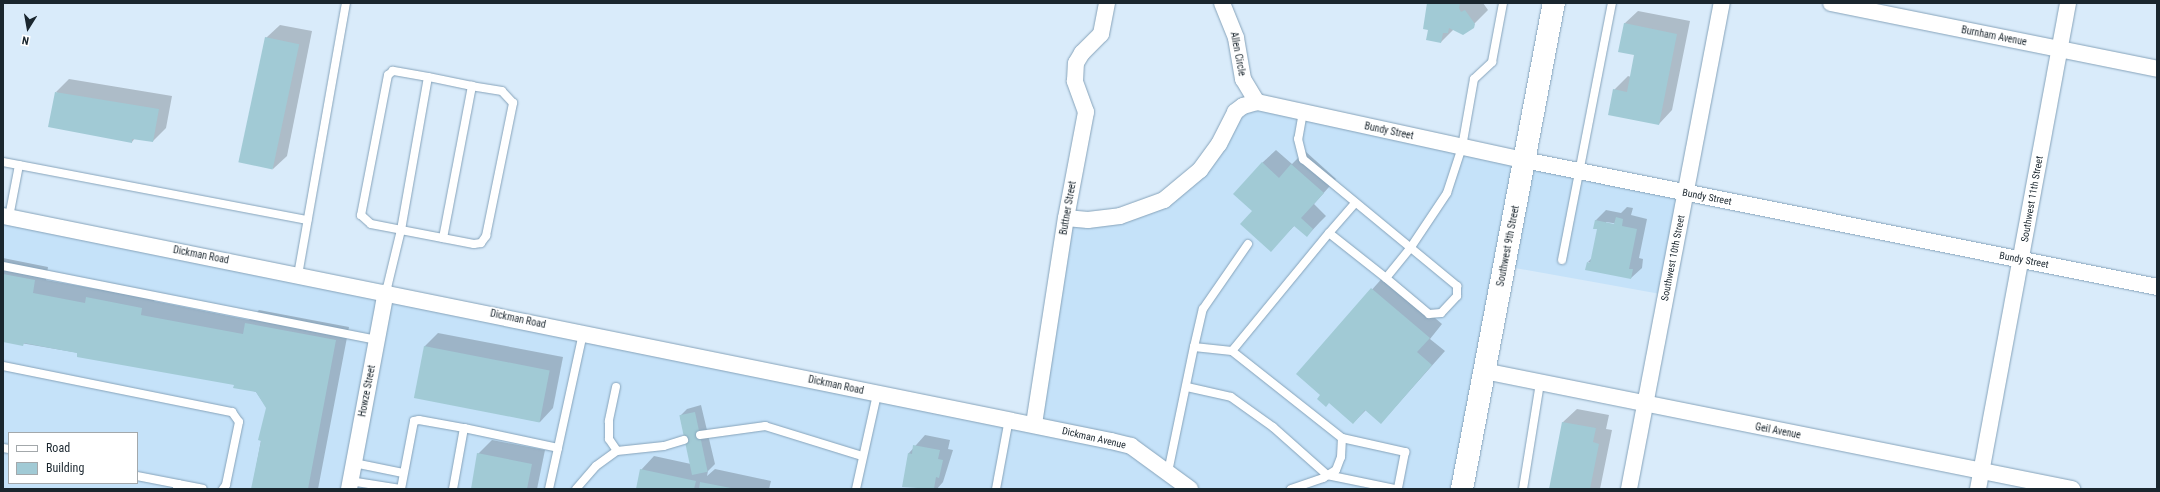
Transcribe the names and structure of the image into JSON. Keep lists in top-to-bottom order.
{
  "streets": {
    "main road": ["Southwest 9th Street"],
    "street": [
      "Burnham Avenue",
      "Allen Circle",
      "Bundy Street",
      "Southwest 11th Street",
      "Buttner Street",
      "Dickman Road",
      "Southwest 10th Street",
      "Howze Street",
      "Geil Avenue",
      "Dickman Avenue"
    ]
  },
  "crossings": [
    ["Burnham Avenue", "Southwest 11th Street"],
    ["Allen Circle", "Bundy Street"],
    ["Bundy Street", "Southwest 11th Street"],
    ["Bundy Street", "Southwest 9th Street"],
    ["Bundy Street", "Southwest 10th Street"],
    ["Southwest 11th Street", "Geil Avenue"],
    ["Buttner Street", "Dickman Road"],
    ["Buttner Street", "Dickman Avenue"],
    ["Southwest 9th Street", "Geil Avenue"],
    ["Dickman Road", "Howze Street"],
    ["Dickman Road", "Dickman Avenue"],
    ["Southwest 10th Street", "Geil Avenue"]
  ],
  "legend": ["Road", "Building"],
  "north": "bottom"
}
